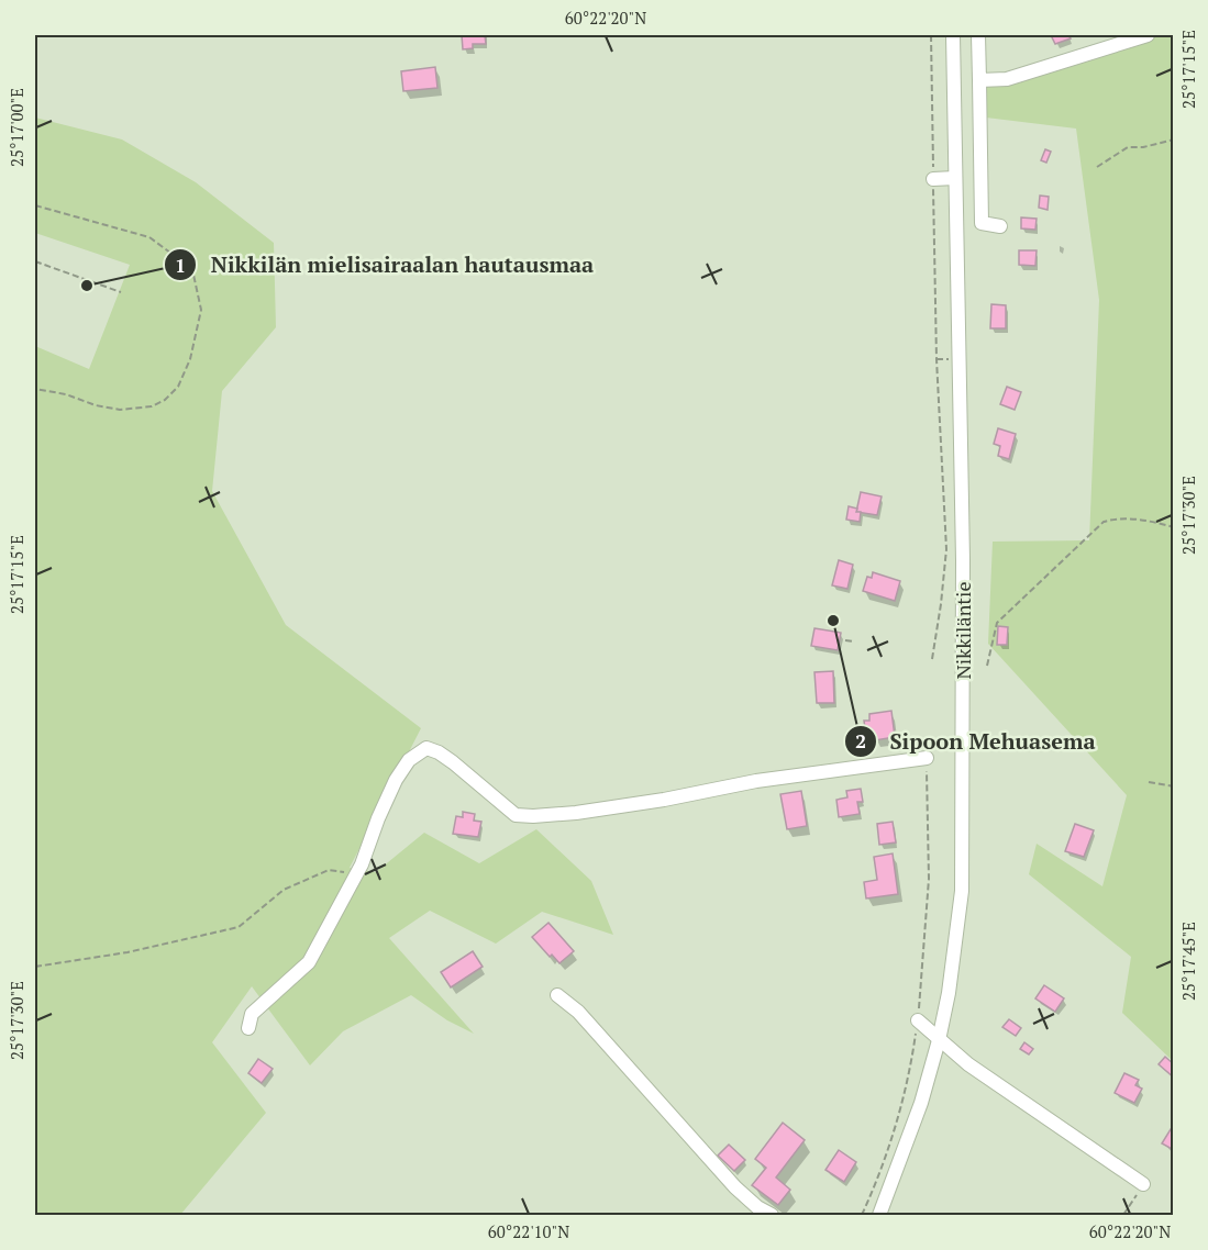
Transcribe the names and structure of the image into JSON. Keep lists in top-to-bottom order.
{
  "streets": {
    "street": ["Nikkiläntie"]
  },
  "places": ["Nikkilän mielisairaalan hautausmaa", "Sipoon Mehuasema"],
  "coordinates": [
    "60°22'20\"N",
    "25°17'15\"E",
    "25°17'00\"E",
    "25°17'30\"E",
    "25°17'45\"E",
    "60°22'10\"N"
  ]
}
